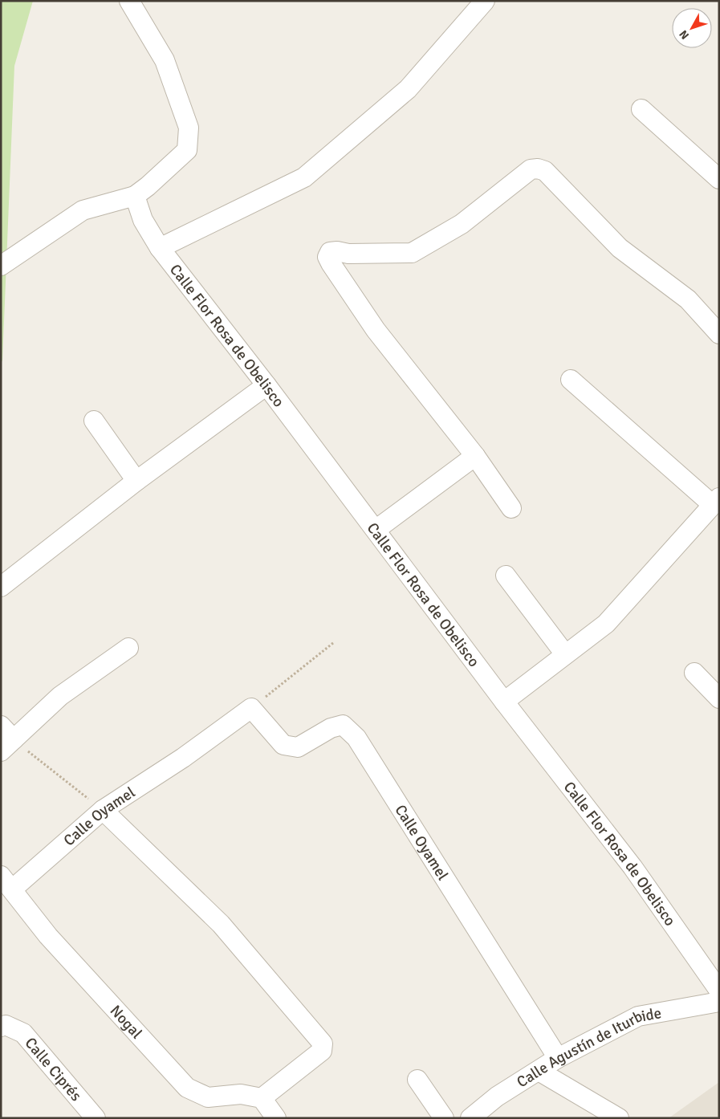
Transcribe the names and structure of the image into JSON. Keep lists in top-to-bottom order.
{
  "streets": {
    "street": [
      "Calle Flor Rosa de Obelisco",
      "Calle Oyamel",
      "Nogal",
      "Calle Agustín de Iturbide",
      "Calle Ciprés"
    ]
  },
  "crossings": [
    ["Calle Oyamel", "Nogal"],
    ["Calle Oyamel", "Calle Agustín de Iturbide"]
  ],
  "north": "bottom left"
}
